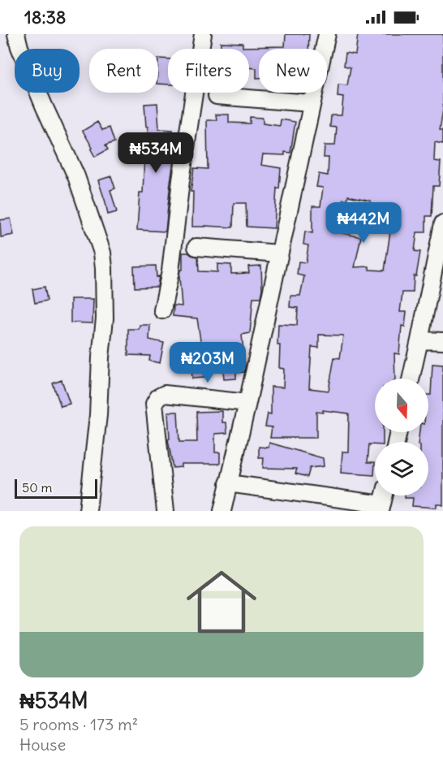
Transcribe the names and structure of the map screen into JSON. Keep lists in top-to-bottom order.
{
  "scale_bar": "50 m",
  "north": "bottom",
  "page": {
    "status": "18:38",
    "chip": [
      "Buy",
      "Rent",
      "Filters",
      "New"
    ],
    "price": ["₦534M", "₦442M", "₦203M"],
    "scale": "50 m",
    "list": [
      {
        "name": "₦534M",
        "note": "5 rooms · 173 m² · House"
      }
    ]
  }
}
